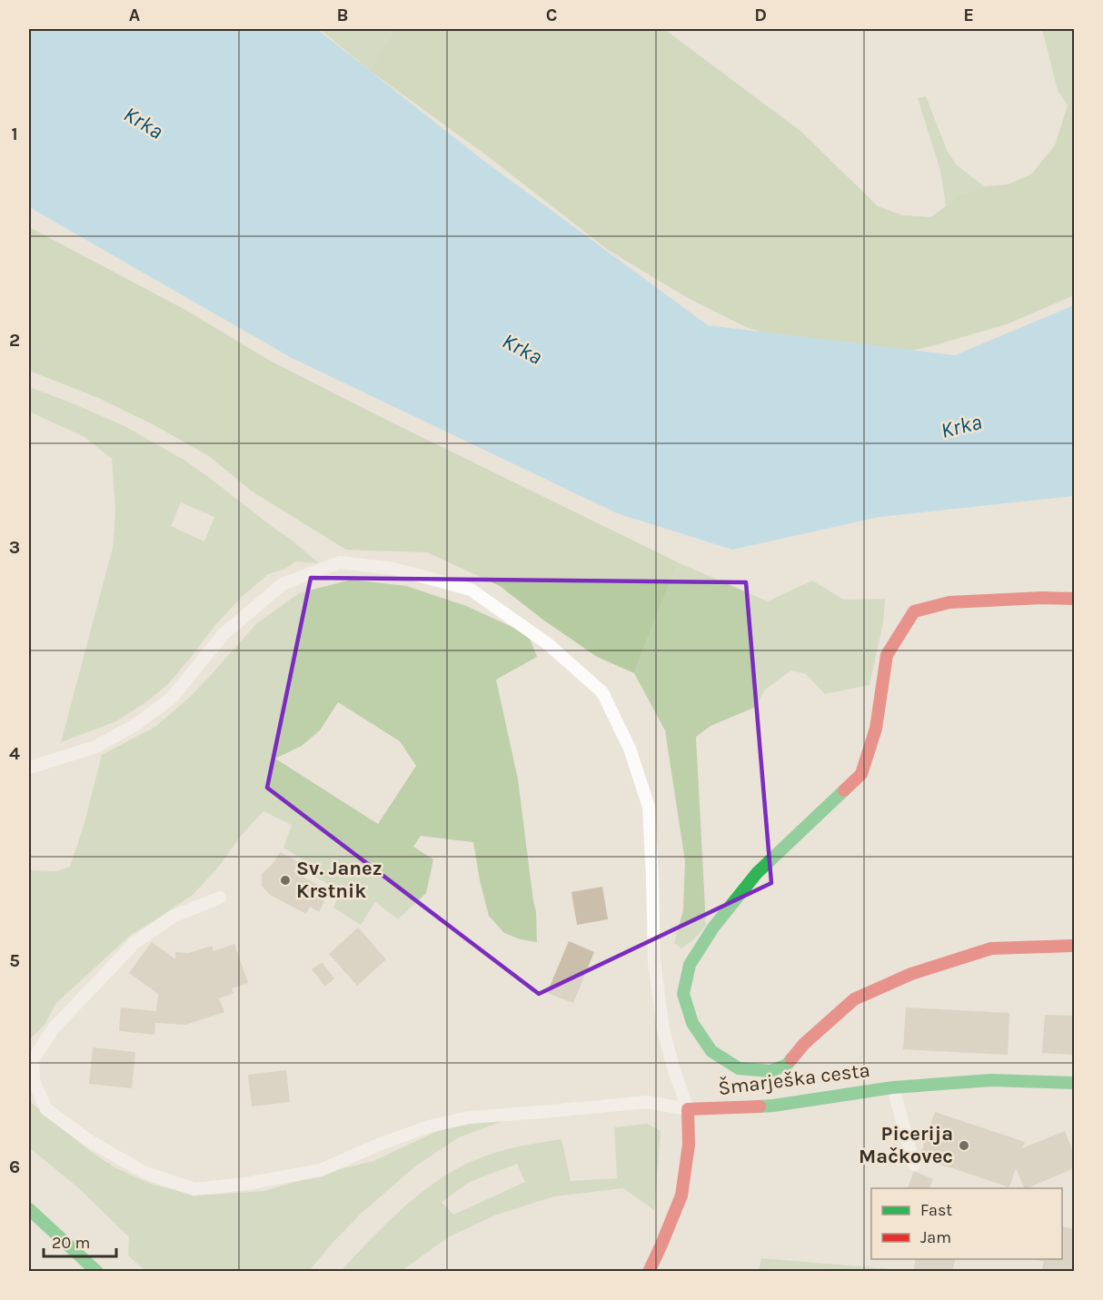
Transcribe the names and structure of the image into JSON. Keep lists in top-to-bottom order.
{
  "streets": {
    "street": ["Šmarješka cesta"]
  },
  "water": ["Krka"],
  "places": ["Sv. Janez Krstnik", "Picerija Mačkovec"],
  "legend": ["Fast", "Jam"],
  "scale_bar": "20 m",
  "grid": {
    "columns": [
      "A",
      "B",
      "C",
      "D",
      "E"
    ],
    "rows": [
      "1",
      "2",
      "3",
      "4",
      "5",
      "6"
    ]
  }
}
